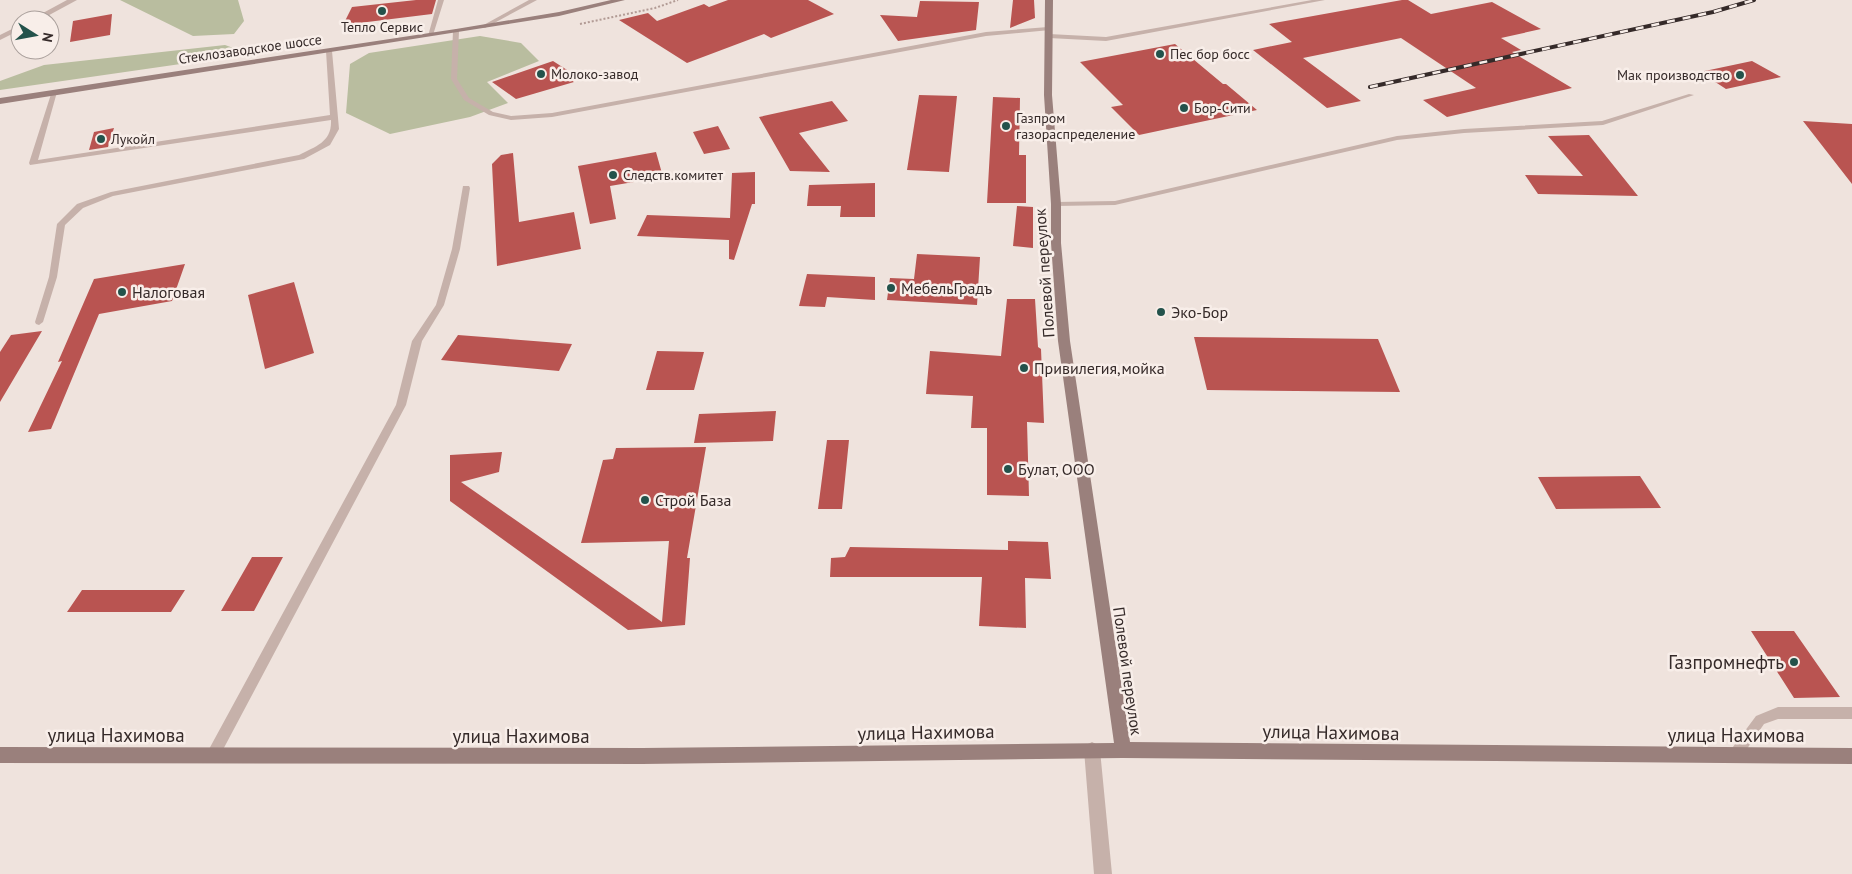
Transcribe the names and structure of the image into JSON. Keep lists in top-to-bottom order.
{
  "streets": {
    "main road": ["Стеклозаводское шоссе", "Полевой переулок", "улица Нахимова"]
  },
  "crossings": [
    ["Полевой переулок", "улица Нахимова"]
  ],
  "places": [
    "Тепло Сервис",
    "Пес бор босс",
    "Молоко-завод",
    "Мак производство",
    "Бор-Сити",
    "Газпром газораспределение",
    "Лукойл",
    "Следств.комитет",
    "МебельГрадъ",
    "Налоговая",
    "Эко-Бор",
    "Привилегия,мойка",
    "Булат, ООО",
    "Строй База",
    "Газпромнефть"
  ],
  "north": "right"
}
